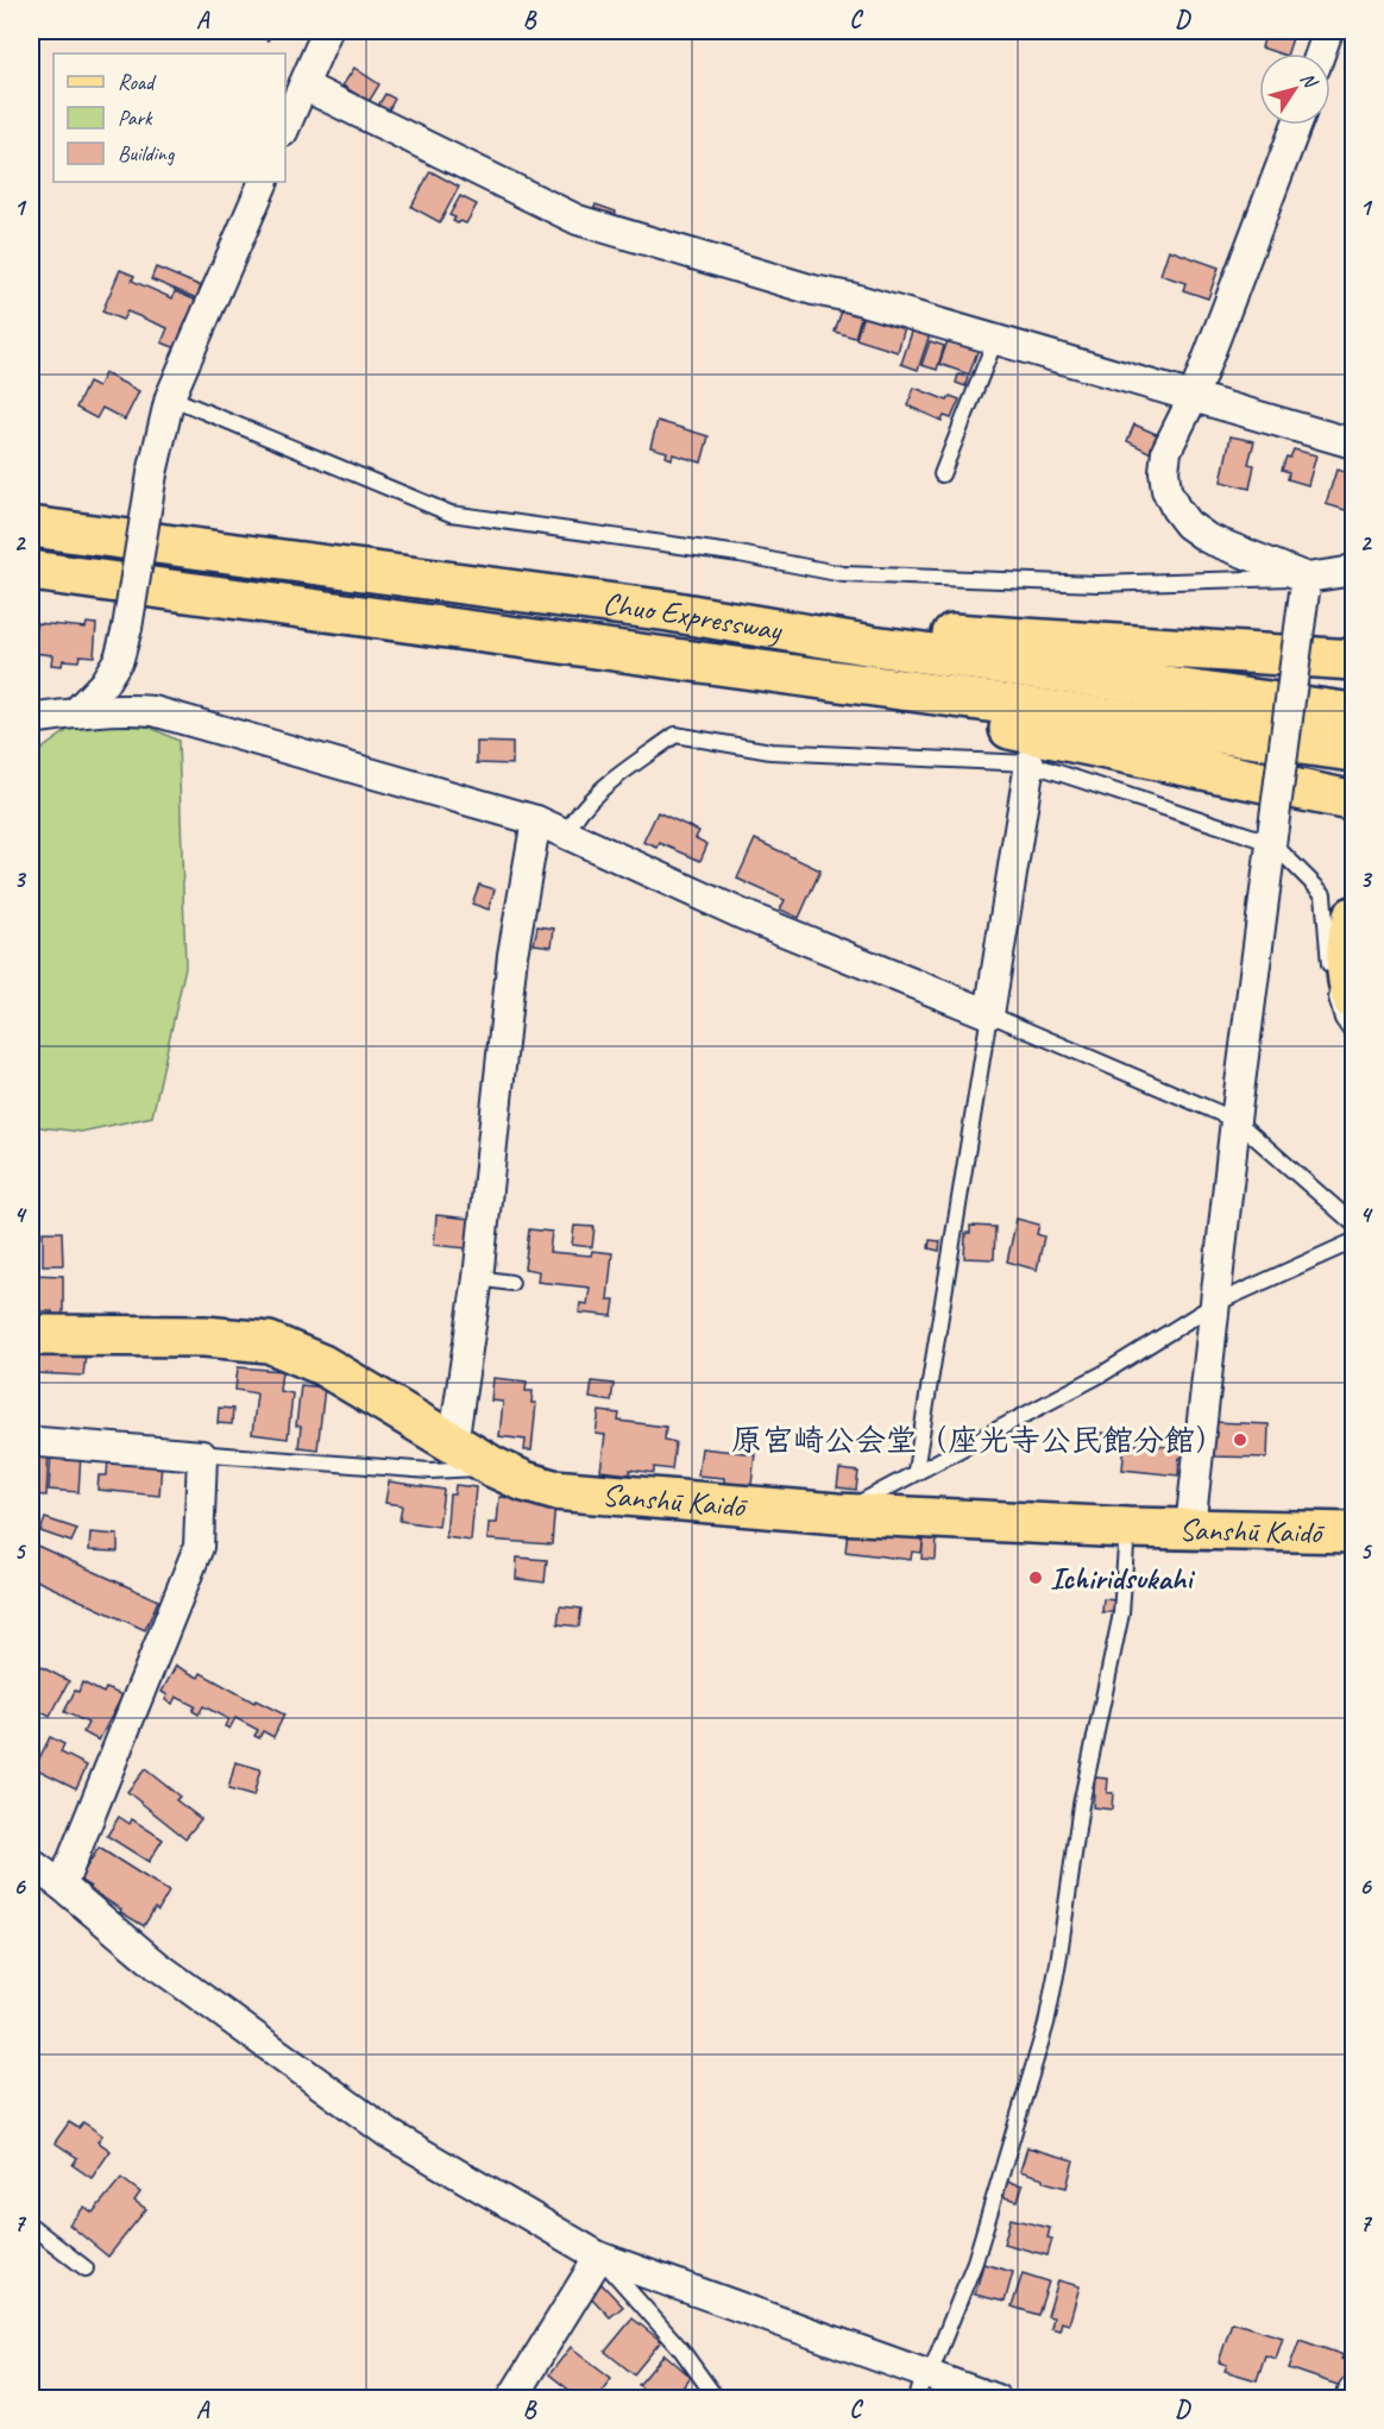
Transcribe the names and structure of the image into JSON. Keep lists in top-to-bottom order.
{
  "streets": {
    "main road": ["Chuo Expressway", "Sanshū Kaidō"]
  },
  "places": ["原宮崎公会堂（座光寺公民館分館）", "Ichiridsukahi"],
  "legend": ["Road", "Park", "Building"],
  "north": "top right",
  "grid": {
    "columns": [
      "A",
      "B",
      "C",
      "D"
    ],
    "rows": [
      "1",
      "2",
      "3",
      "4",
      "5",
      "6",
      "7"
    ]
  }
}
